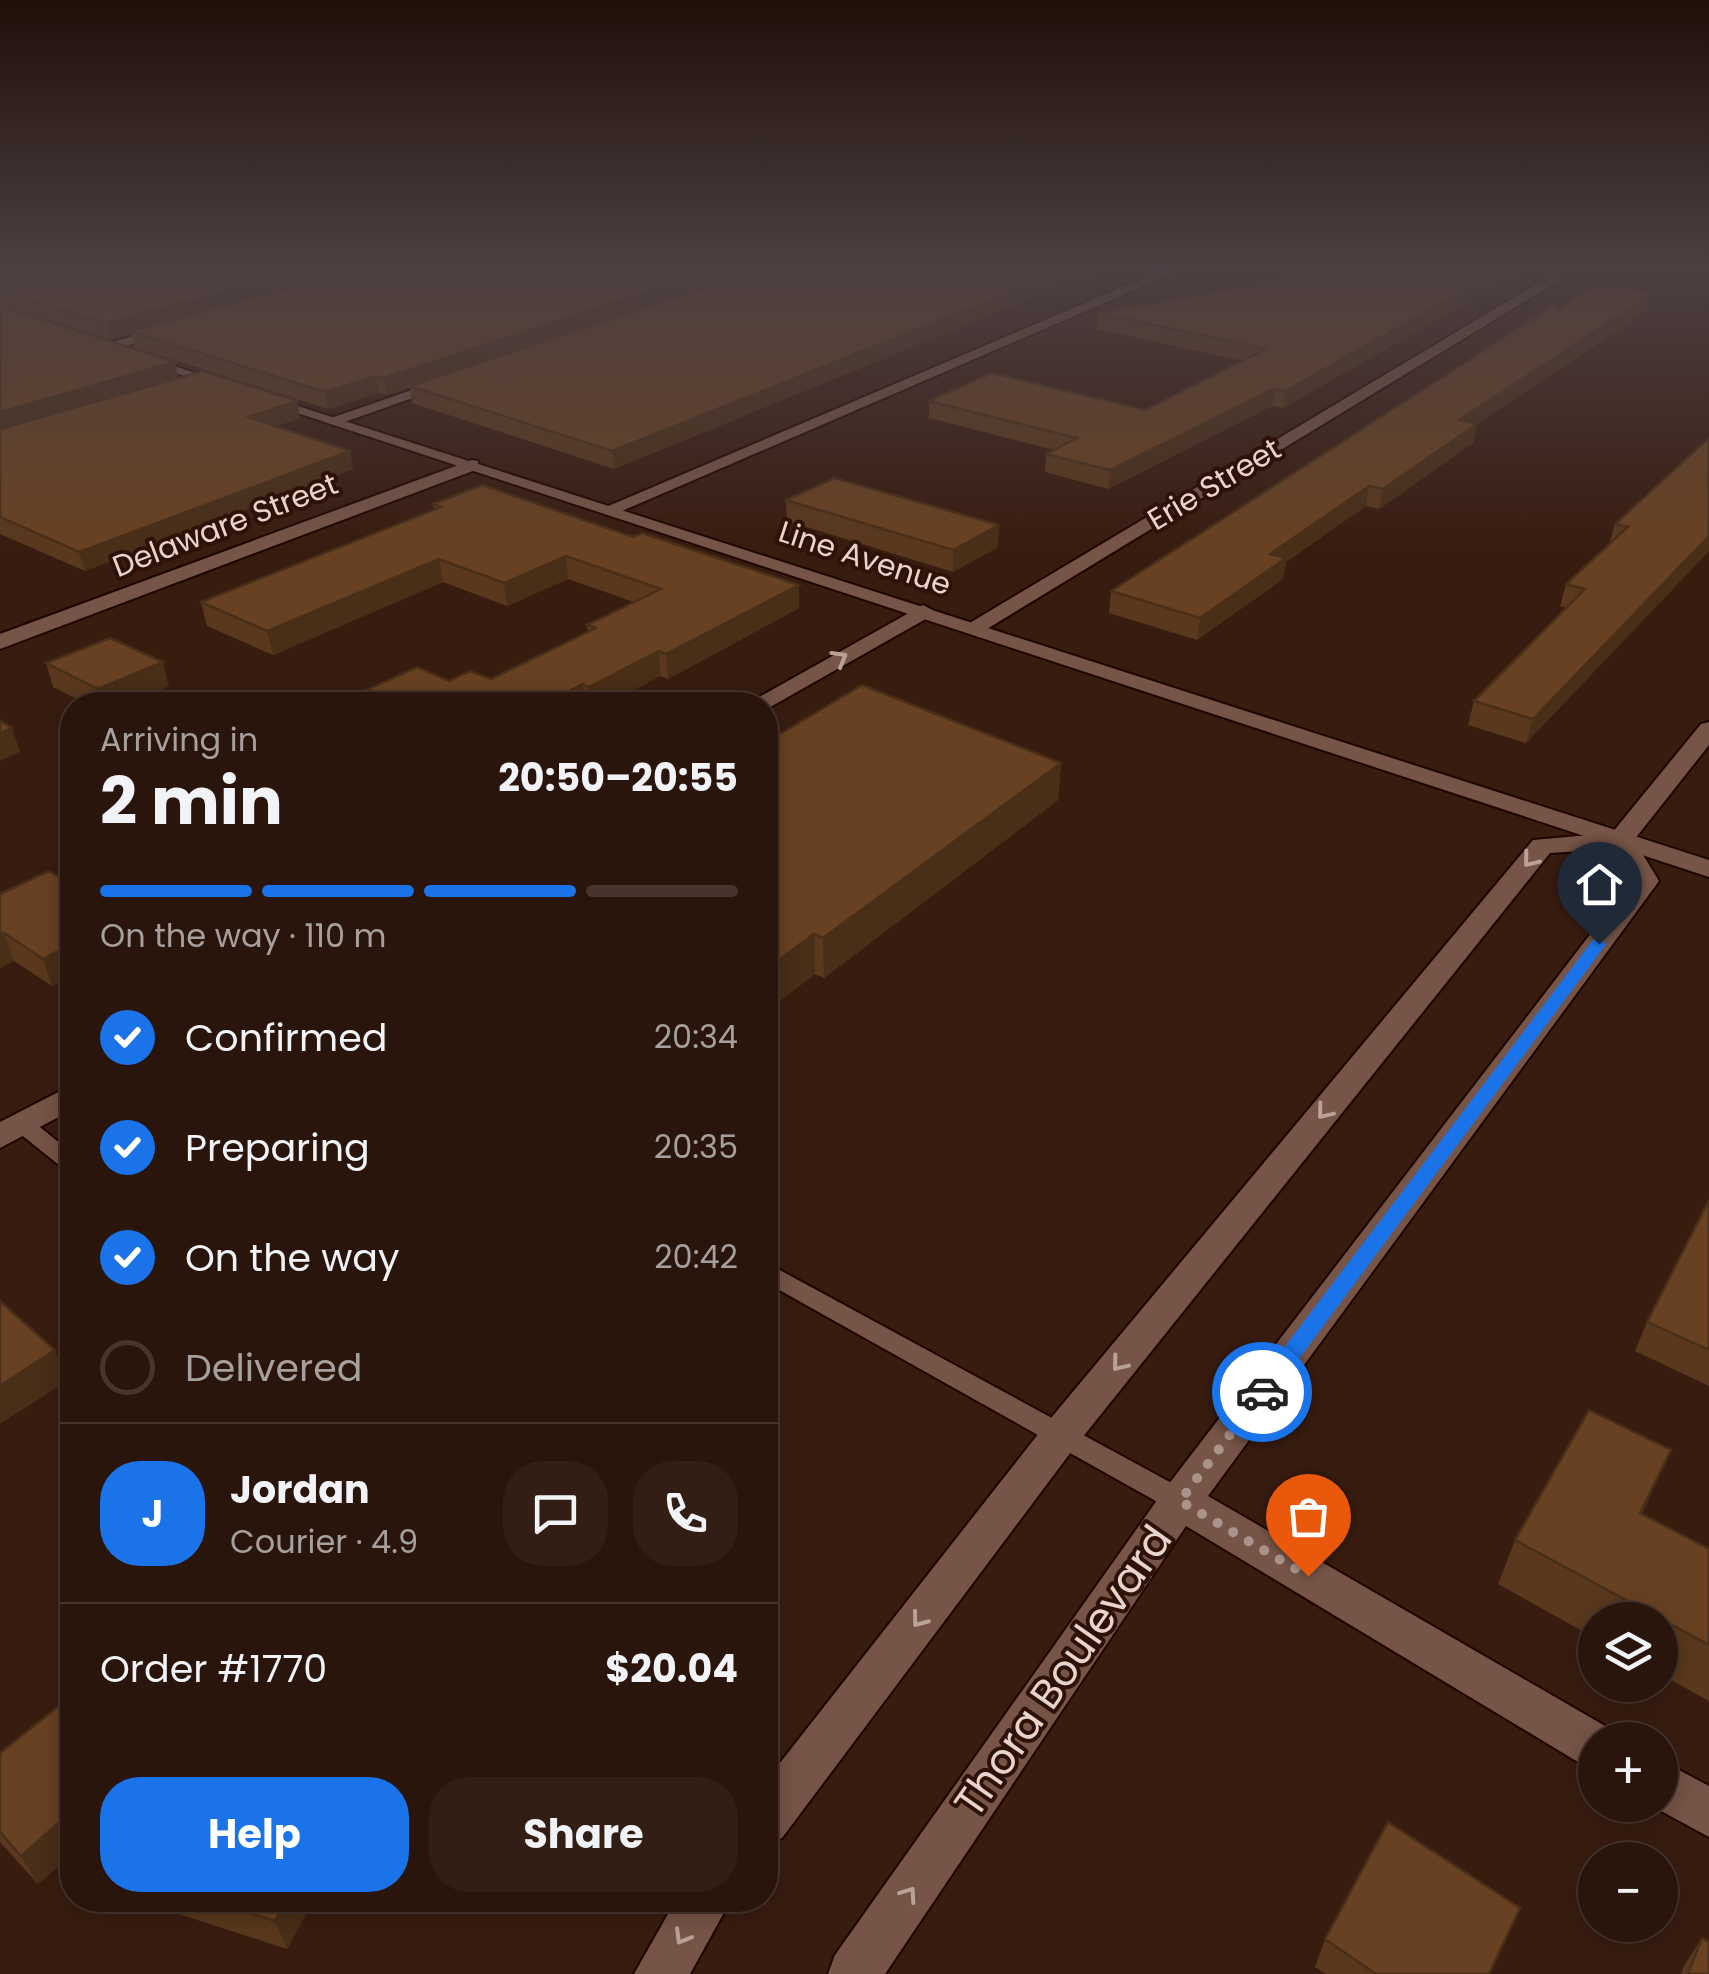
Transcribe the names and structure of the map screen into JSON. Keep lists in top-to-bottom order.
{
  "streets": {
    "street": [
      "Erie Street",
      "Delaware Street",
      "Line Avenue",
      "Thora Boulevard"
    ]
  },
  "crossings": [
    ["Erie Street", "Line Avenue"],
    ["Delaware Street", "Line Avenue"],
    ["Line Avenue", "Thora Boulevard"]
  ],
  "page": {
    "heading": ["2 min", "Arriving in", "20:50–20:55"],
    "panel": [
      "Jordan",
      "Courier · 4.9",
      "Order #1770",
      "$20.04"
    ],
    "bar": "On the way · 110 m",
    "list": [
      ["Confirmed", "20:34"],
      ["Preparing", "20:35"],
      ["On the way", "20:42"],
      "Delivered"
    ],
    "round": "J",
    "map_buttons": ["+", "−"],
    "buttons": ["Help", "Share"]
  }
}
